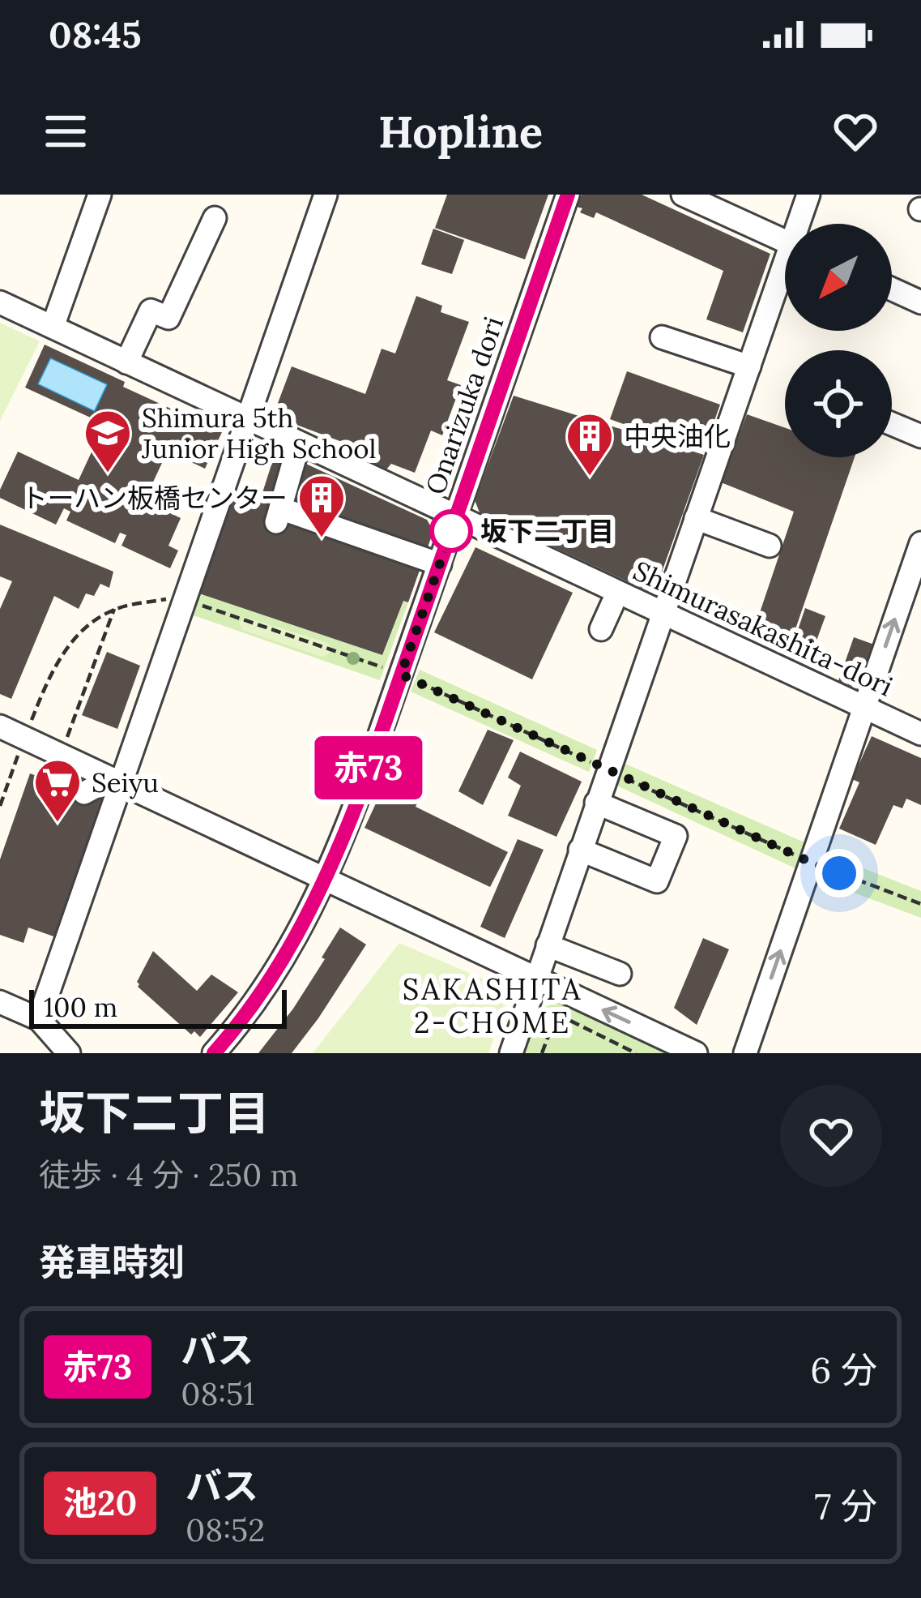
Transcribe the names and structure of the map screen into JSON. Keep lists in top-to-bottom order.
{
  "streets": {
    "street": ["Onarizuka dori", "Shimurasakashita-dori"]
  },
  "crossings": [
    ["Onarizuka dori", "Shimurasakashita-dori"]
  ],
  "districts": ["SAKASHITA 2-CHOME"],
  "places": {
    "school or university": ["Shimura 5th Junior High School"],
    "building": ["中央油化", "トーハン板橋センター"],
    "other": ["坂下二丁目"],
    "supermarket": ["Seiyu"]
  },
  "lines": ["bus line 赤73"],
  "scale_bar": "100 m",
  "north": "bottom left",
  "page": {
    "status": "08:45",
    "header": "Hopline",
    "on_map": "赤73",
    "scale": "100 m",
    "heading": [
      ["坂下二丁目", "徒歩 · 4 分 · 250 m"],
      "発車時刻"
    ],
    "list": [
      {
        "mark": "赤73",
        "name": "バス",
        "note": "08:51",
        "value": "6 分"
      },
      {
        "mark": "池20",
        "name": "バス",
        "note": "08:52",
        "value": "7 分"
      }
    ]
  }
}
